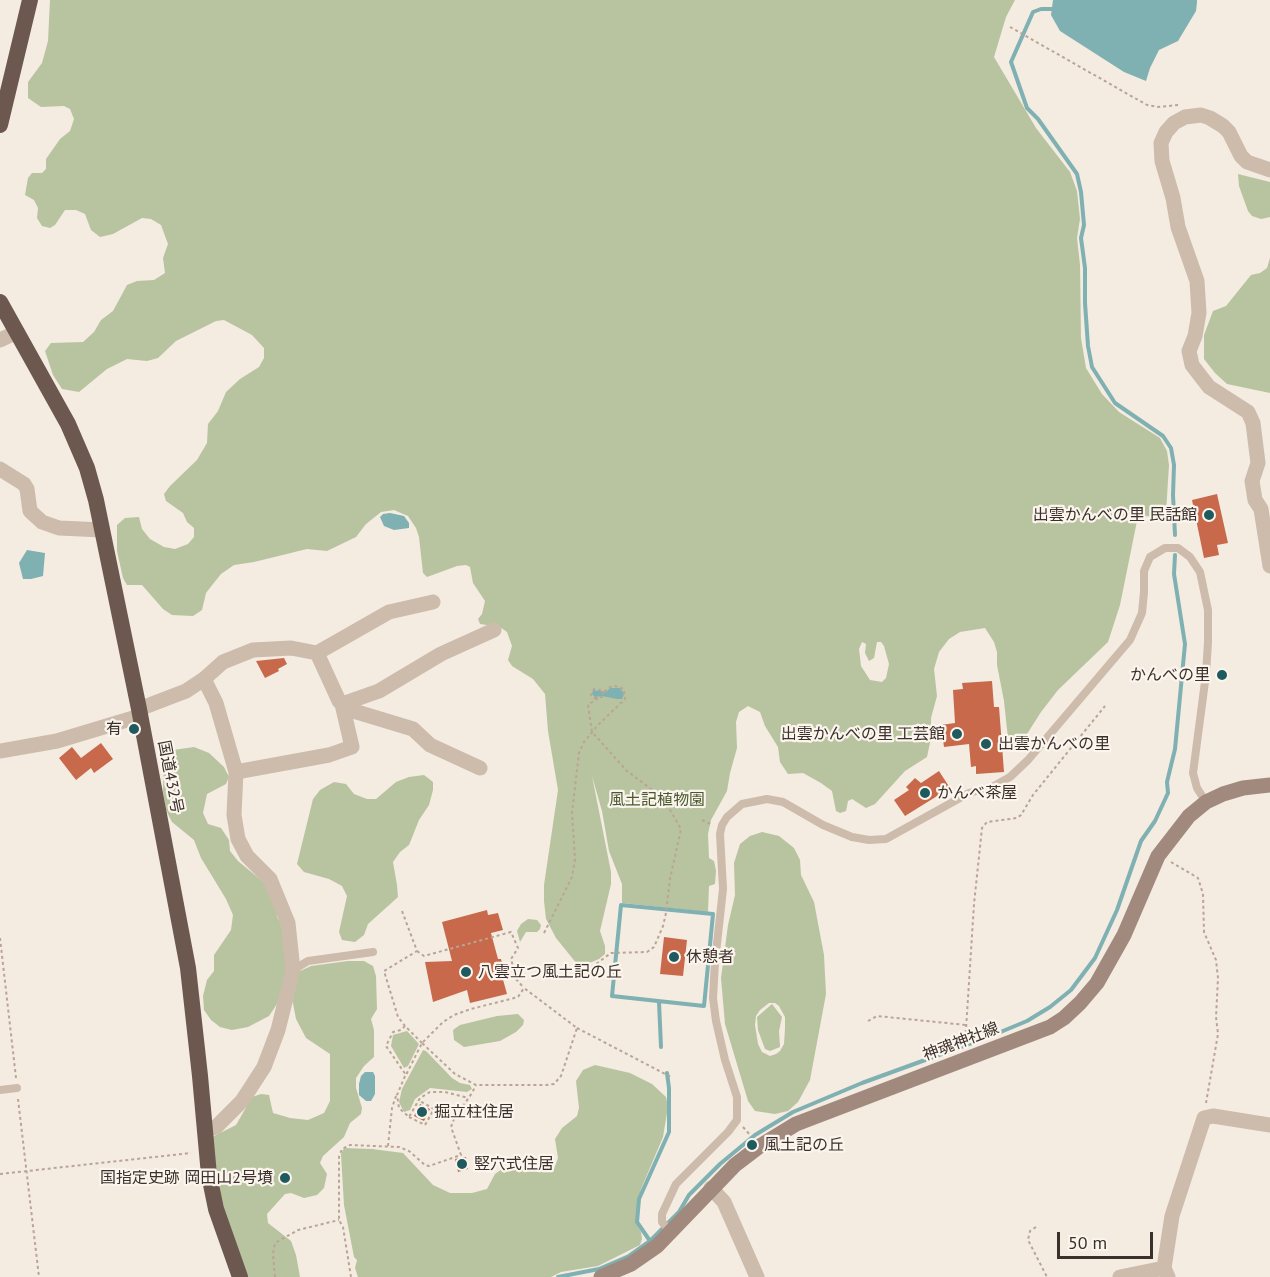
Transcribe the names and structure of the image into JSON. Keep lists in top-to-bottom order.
{
  "streets": {
    "highway": ["国道432号"],
    "main road": ["神魂神社線"]
  },
  "parks": ["風土記植物園"],
  "places": [
    "出雲かんべの里 民話館",
    "かんべの里",
    "有",
    "出雲かんべの里 工芸館",
    "出雲かんべの里",
    "かんべ茶屋",
    "休憩者",
    "八雲立つ風土記の丘",
    "掘立柱住居",
    "風土記の丘",
    "竪穴式住居",
    "国指定史跡 岡田山2号墳"
  ],
  "scale_bar": "50 m"
}
